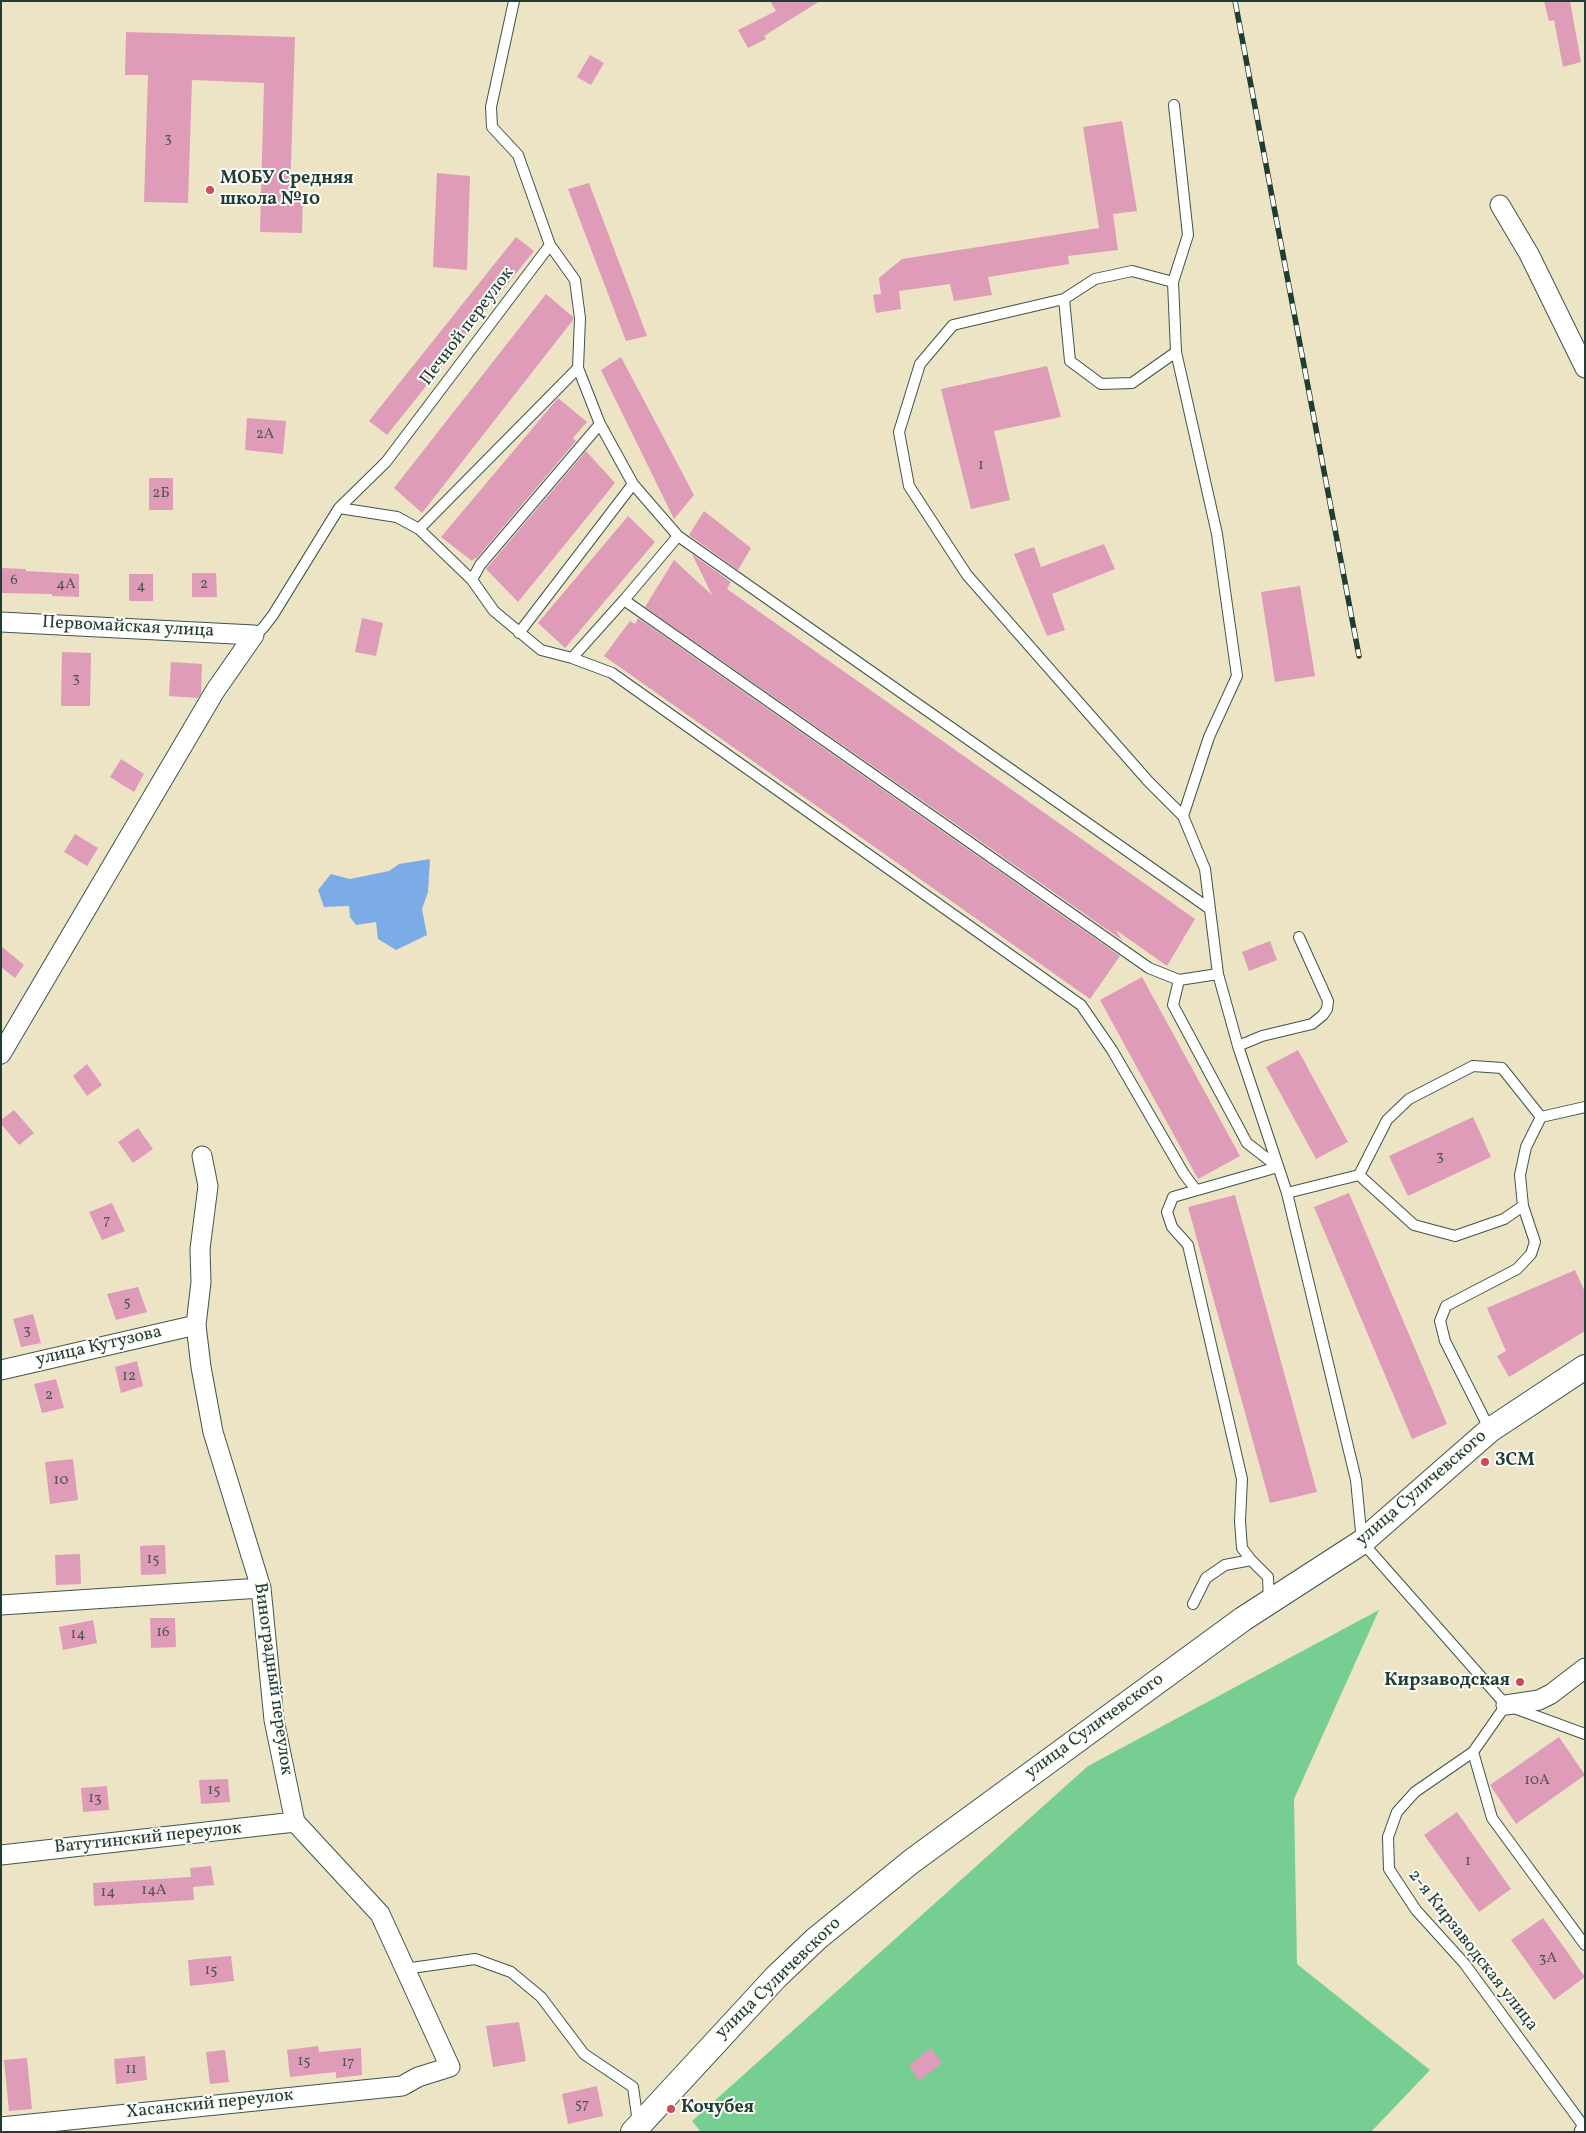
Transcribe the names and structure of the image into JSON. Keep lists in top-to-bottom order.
{
  "streets": {
    "street": [
      "Первомайская улица",
      "улица Кутузова",
      "улица Суличевского",
      "Виноградный переулок",
      "Ватутинский переулок",
      "Хасанский переулок"
    ],
    "lane": ["Печной переулок", "2-я Кирзаводская улица"]
  },
  "crossings": [
    ["Печной переулок", "Первомайская улица"],
    ["улица Кутузова", "Виноградный переулок"],
    ["Виноградный переулок", "Ватутинский переулок"]
  ],
  "places": [
    "МОБУ Средняя школа №10",
    "ЗСМ",
    "Кирзаводская",
    "Кочубея"
  ],
  "house_numbers": [
    "3",
    "2А",
    "1",
    "2Б",
    "6",
    "4А",
    "2",
    "4",
    "3",
    "3",
    "7",
    "5",
    "3",
    "12",
    "2",
    "10",
    "15",
    "16",
    "14",
    "10А",
    "15",
    "13",
    "1",
    "14А",
    "14",
    "3А",
    "15",
    "15",
    "17",
    "11",
    "57"
  ]
}
